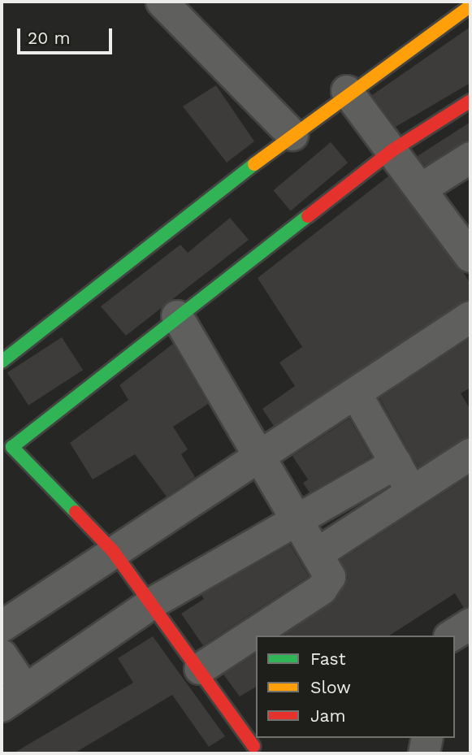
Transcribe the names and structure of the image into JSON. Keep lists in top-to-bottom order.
{
  "legend": ["Fast", "Slow", "Jam"],
  "scale_bar": "20 m"
}
